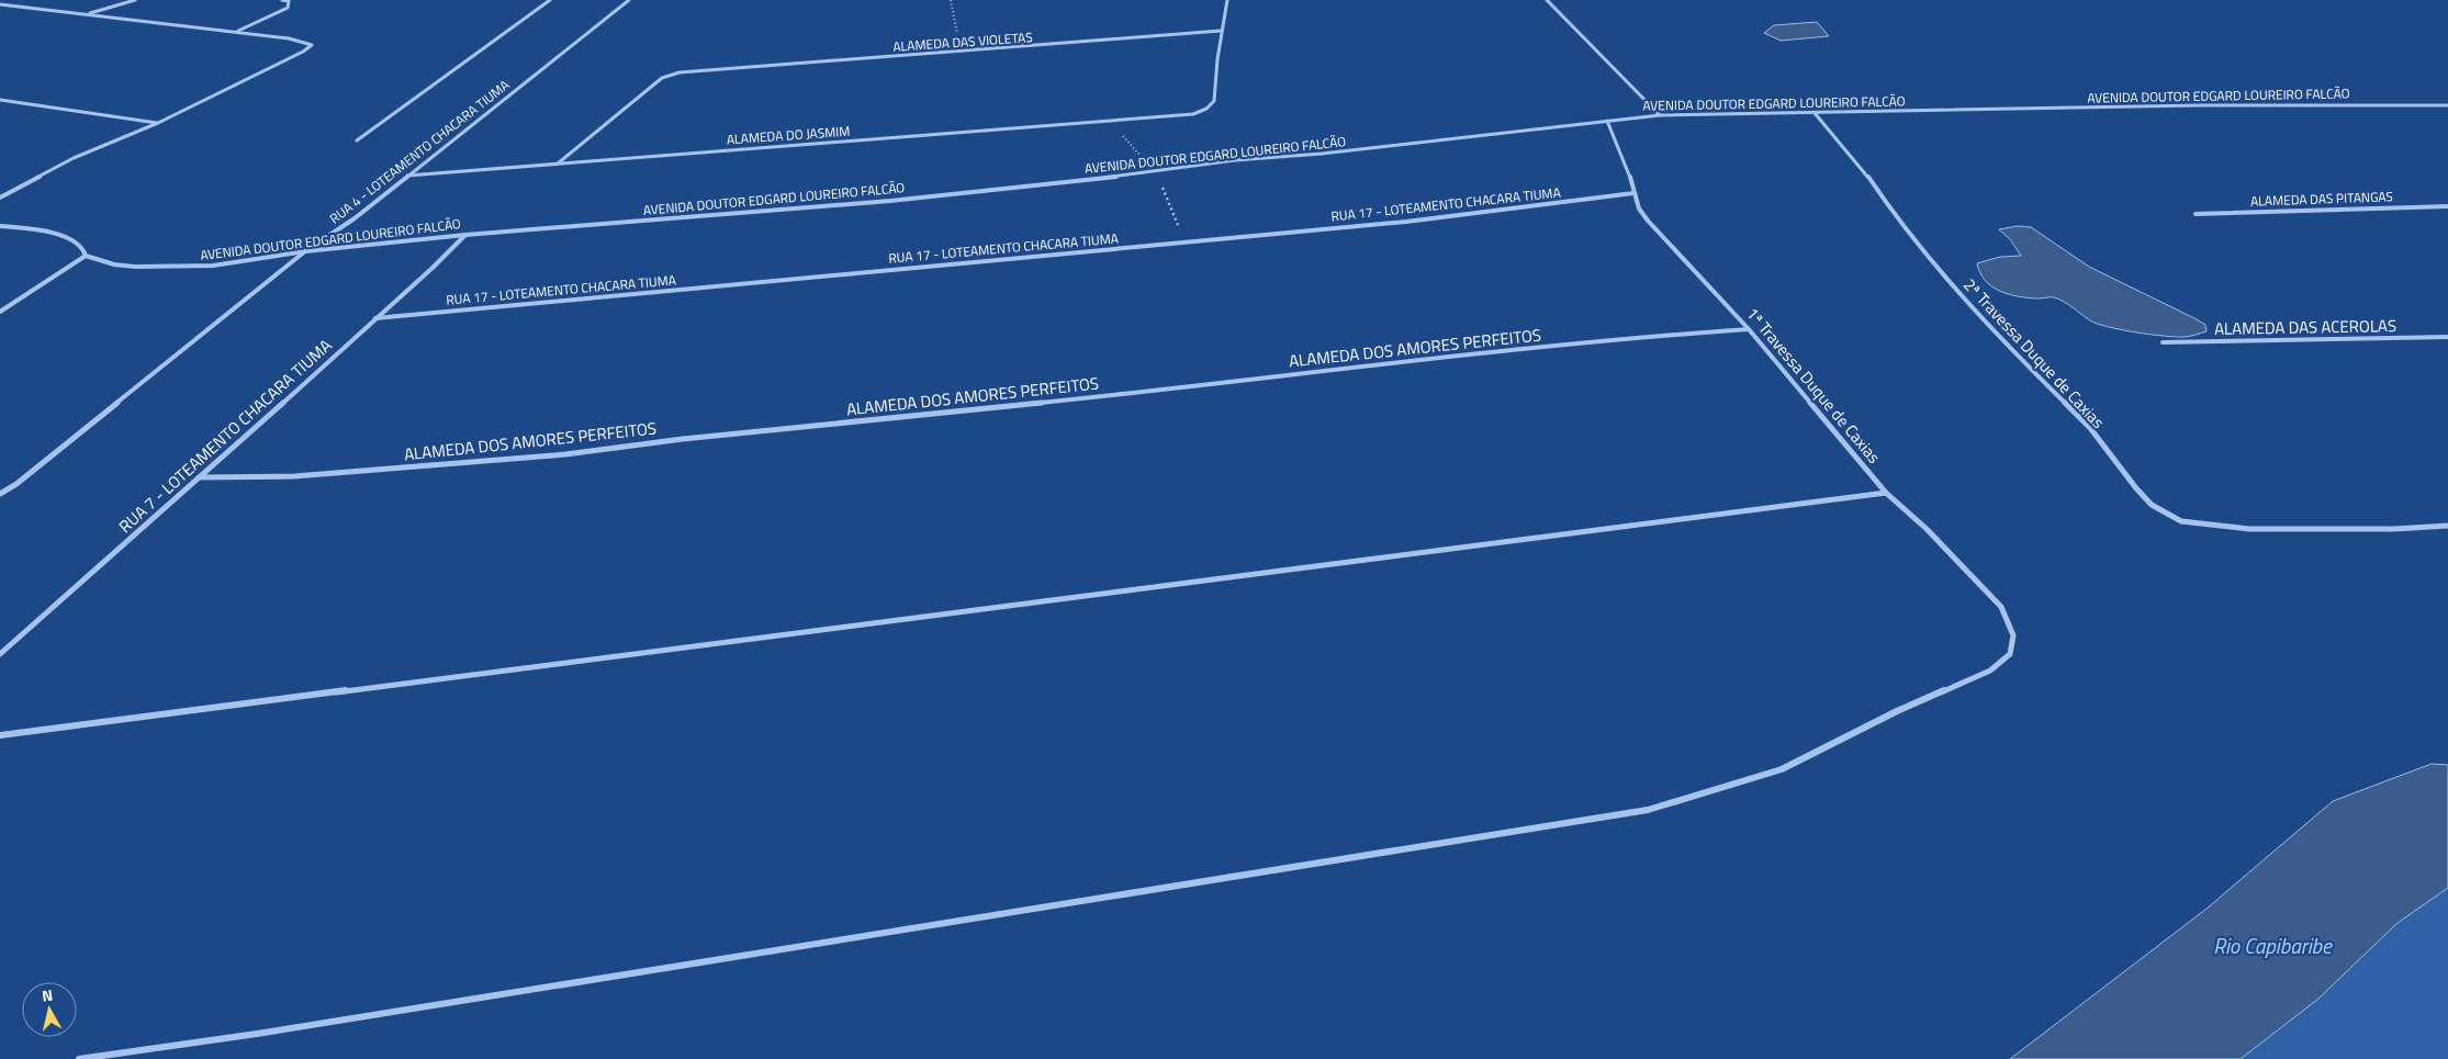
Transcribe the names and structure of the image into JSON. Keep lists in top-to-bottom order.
{
  "streets": {
    "street": [
      "ALAMEDA DAS VIOLETAS",
      "AVENIDA DOUTOR EDGARD LOUREIRO FALCÃO",
      "ALAMEDA DO JASMIM",
      "RUA 4 - LOTEAMENTO CHACARA TIUMA",
      "ALAMEDA DAS PITANGAS",
      "RUA 17 - LOTEAMENTO CHACARA TIUMA",
      "ALAMEDA DAS ACEROLAS",
      "ALAMEDA DOS AMORES PERFEITOS",
      "2ª Travessa Duque de Caxias",
      "1ª Travessa Duque de Caxias",
      "RUA 7 - LOTEAMENTO CHACARA TIUMA"
    ]
  },
  "crossings": [
    ["ALAMEDA DAS VIOLETAS", "ALAMEDA DO JASMIM"],
    ["AVENIDA DOUTOR EDGARD LOUREIRO FALCÃO", "RUA 4 - LOTEAMENTO CHACARA TIUMA"],
    ["AVENIDA DOUTOR EDGARD LOUREIRO FALCÃO", "2ª Travessa Duque de Caxias"],
    ["AVENIDA DOUTOR EDGARD LOUREIRO FALCÃO", "1ª Travessa Duque de Caxias"],
    ["AVENIDA DOUTOR EDGARD LOUREIRO FALCÃO", "RUA 7 - LOTEAMENTO CHACARA TIUMA"],
    ["ALAMEDA DO JASMIM", "RUA 4 - LOTEAMENTO CHACARA TIUMA"],
    ["RUA 17 - LOTEAMENTO CHACARA TIUMA", "1ª Travessa Duque de Caxias"],
    ["RUA 17 - LOTEAMENTO CHACARA TIUMA", "RUA 7 - LOTEAMENTO CHACARA TIUMA"],
    ["ALAMEDA DOS AMORES PERFEITOS", "1ª Travessa Duque de Caxias"],
    ["ALAMEDA DOS AMORES PERFEITOS", "RUA 7 - LOTEAMENTO CHACARA TIUMA"]
  ],
  "water": ["Rio Capibaribe"],
  "north": "top"
}
